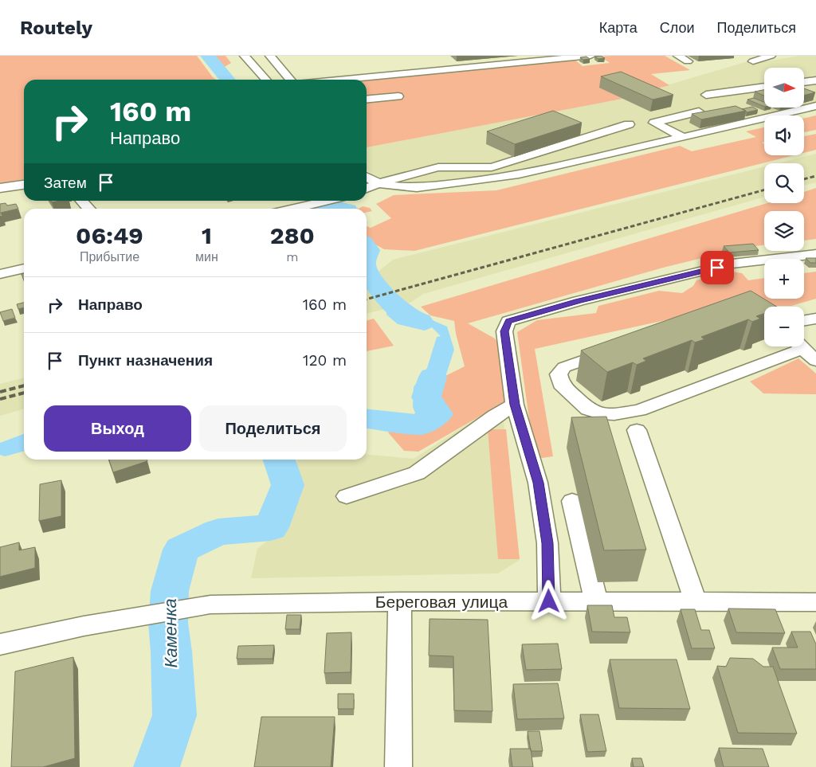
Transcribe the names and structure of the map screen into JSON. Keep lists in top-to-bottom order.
{
  "streets": {
    "street": ["Береговая улица"]
  },
  "water": ["Каменка"],
  "north": "right",
  "page": {
    "header": "Routely",
    "nav": ["Карта", "Слои", "Поделиться"],
    "map_buttons": ["+", "−"],
    "turn": ["160 m", "Направо"],
    "then": "Затем",
    "eta": [
      "06:49",
      "Прибытие",
      "1",
      "мин",
      "280",
      "m"
    ],
    "list": [
      {
        "name": "Направо",
        "value": "160 m"
      },
      {
        "name": "Пункт назначения",
        "value": "120 m"
      }
    ],
    "buttons": ["Выход", "Поделиться"]
  }
}
